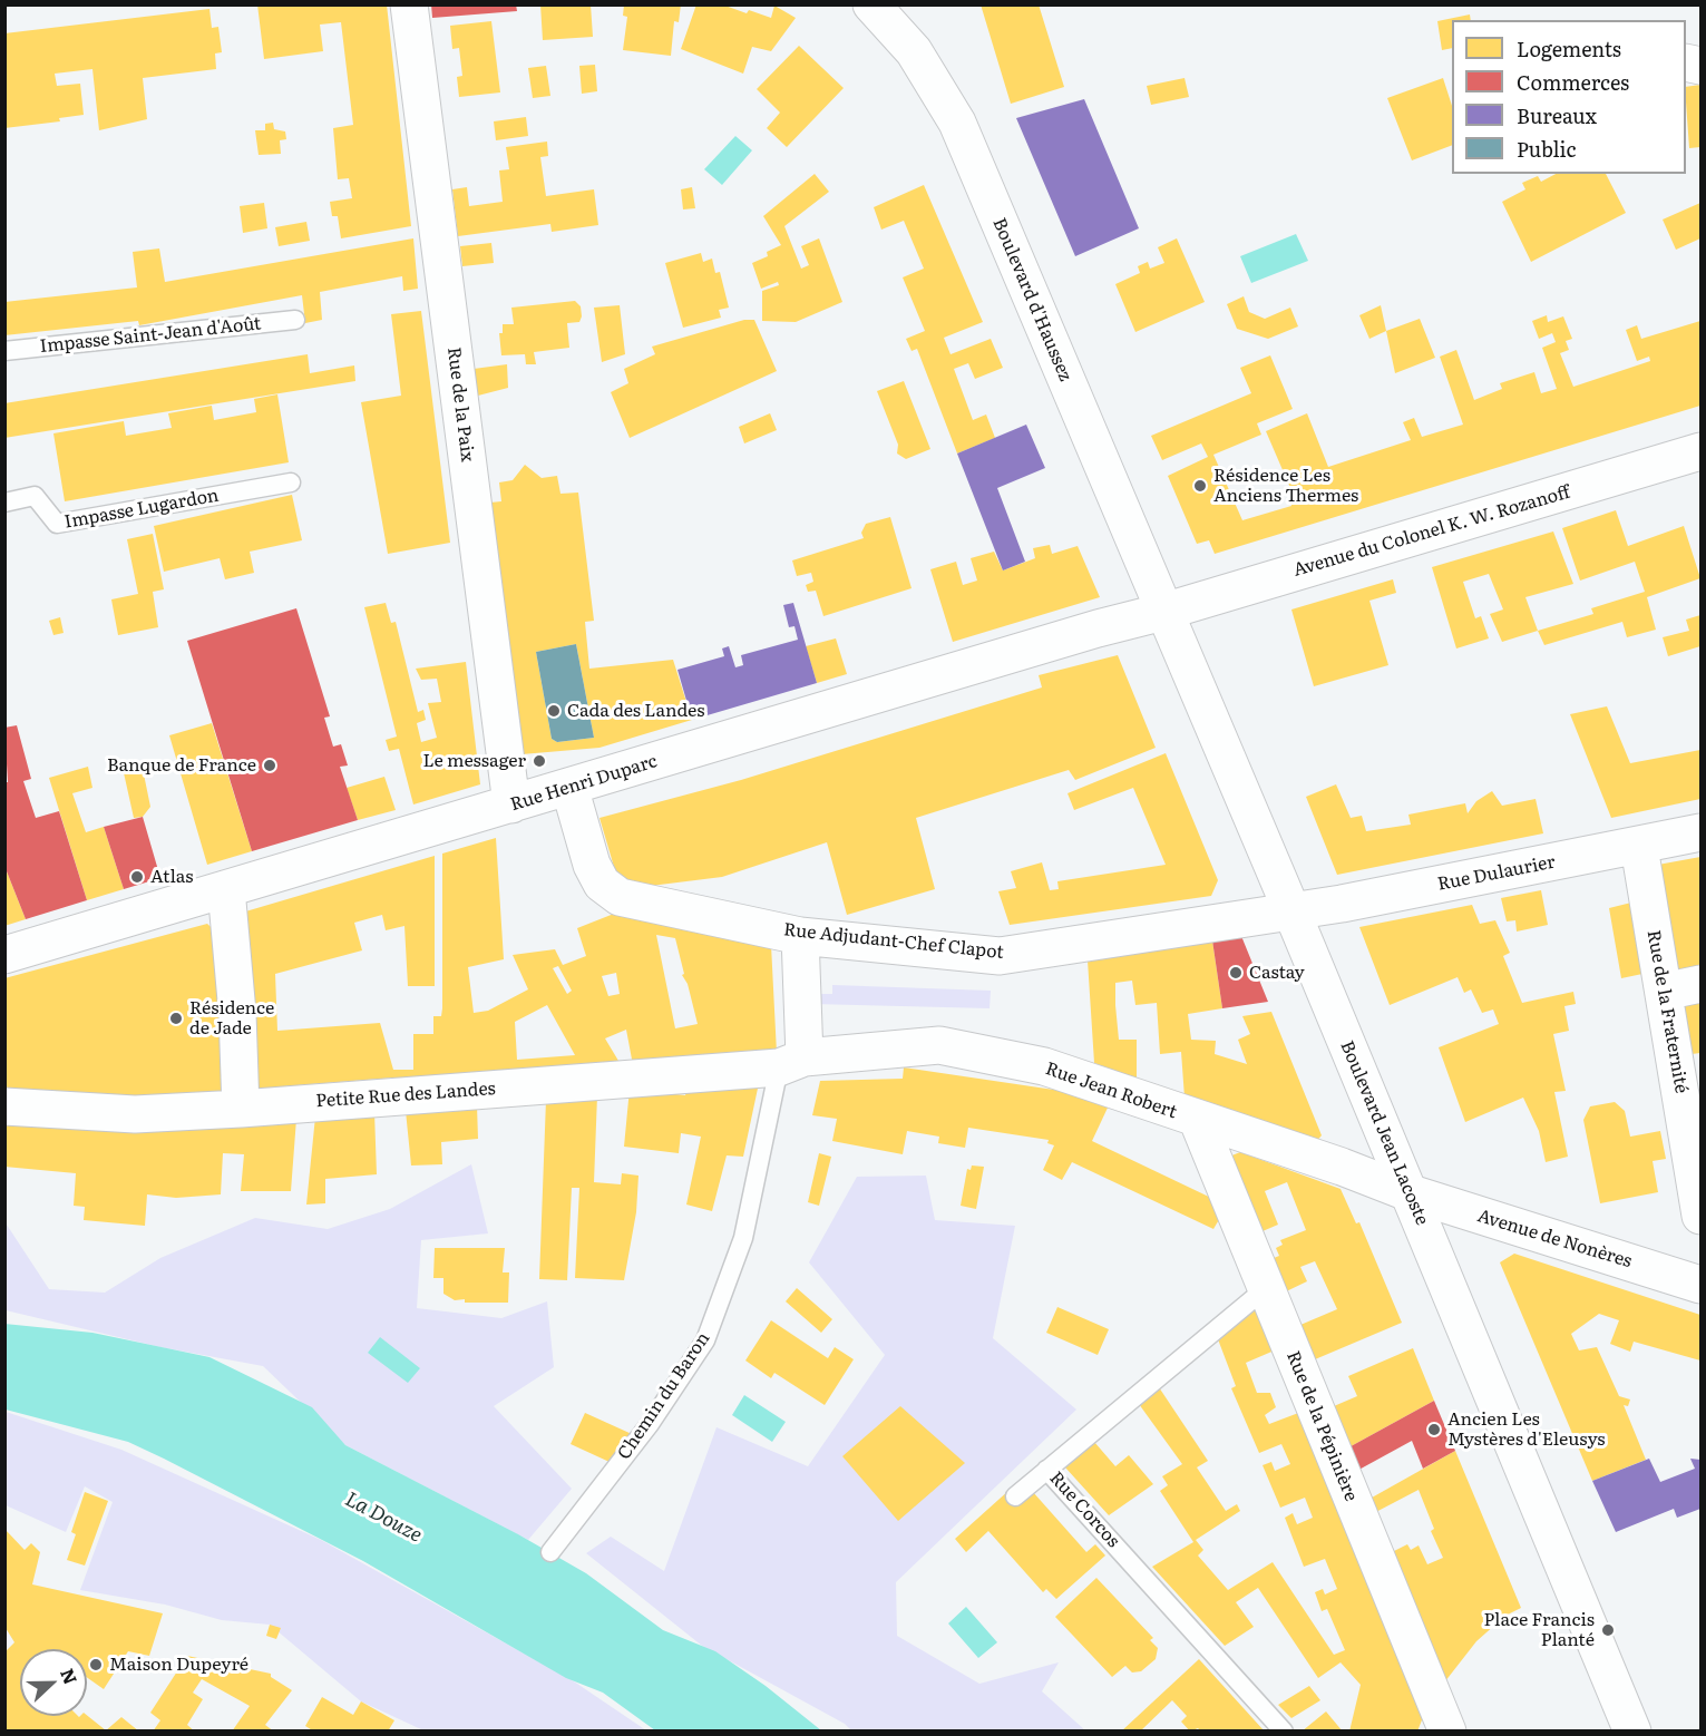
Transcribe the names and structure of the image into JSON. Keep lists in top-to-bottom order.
{
  "streets": {
    "street": [
      "Boulevard d'Haussez",
      "Rue de la Paix",
      "Avenue du Colonel K. W. Rozanoff",
      "Rue Henri Duparc",
      "Rue Dulaurier",
      "Rue Adjudant-Chef Clapot",
      "Rue de la Fraternité",
      "Rue Jean Robert",
      "Petite Rue des Landes",
      "Boulevard Jean Lacoste",
      "Avenue de Nonères",
      "Rue de la Pépinière"
    ],
    "lane": [
      "Impasse Saint-Jean d'Août",
      "Impasse Lugardon",
      "Chemin du Baron",
      "Rue Corcos"
    ]
  },
  "crossings": [
    ["Boulevard d'Haussez", "Avenue du Colonel K. W. Rozanoff"],
    ["Boulevard d'Haussez", "Rue Henri Duparc"],
    ["Boulevard d'Haussez", "Boulevard Jean Lacoste"],
    ["Rue de la Paix", "Rue Henri Duparc"],
    ["Avenue du Colonel K. W. Rozanoff", "Rue Henri Duparc"],
    ["Avenue du Colonel K. W. Rozanoff", "Boulevard Jean Lacoste"],
    ["Rue Henri Duparc", "Rue Adjudant-Chef Clapot"],
    ["Rue Henri Duparc", "Boulevard Jean Lacoste"],
    ["Rue Dulaurier", "Rue Adjudant-Chef Clapot"],
    ["Rue Dulaurier", "Rue de la Fraternité"],
    ["Rue Dulaurier", "Boulevard Jean Lacoste"],
    ["Rue Adjudant-Chef Clapot", "Boulevard Jean Lacoste"],
    ["Rue Jean Robert", "Petite Rue des Landes"],
    ["Rue Jean Robert", "Boulevard Jean Lacoste"],
    ["Rue Jean Robert", "Avenue de Nonères"],
    ["Rue Jean Robert", "Chemin du Baron"],
    ["Rue Jean Robert", "Rue de la Pépinière"],
    ["Petite Rue des Landes", "Chemin du Baron"],
    ["Boulevard Jean Lacoste", "Avenue de Nonères"],
    ["Rue de la Pépinière", "Rue Corcos"]
  ],
  "water": ["La Douze"],
  "places": [
    "Résidence Les Anciens Thermes",
    "Cada des Landes",
    "Le messager",
    "Banque de France",
    "Atlas",
    "Castay",
    "Résidence de Jade",
    "Ancien Les Mystères d'Eleusys",
    "Place Francis Planté",
    "Maison Dupeyré"
  ],
  "legend": [
    "Logements",
    "Commerces",
    "Bureaux",
    "Public"
  ],
  "north": "right"
}
